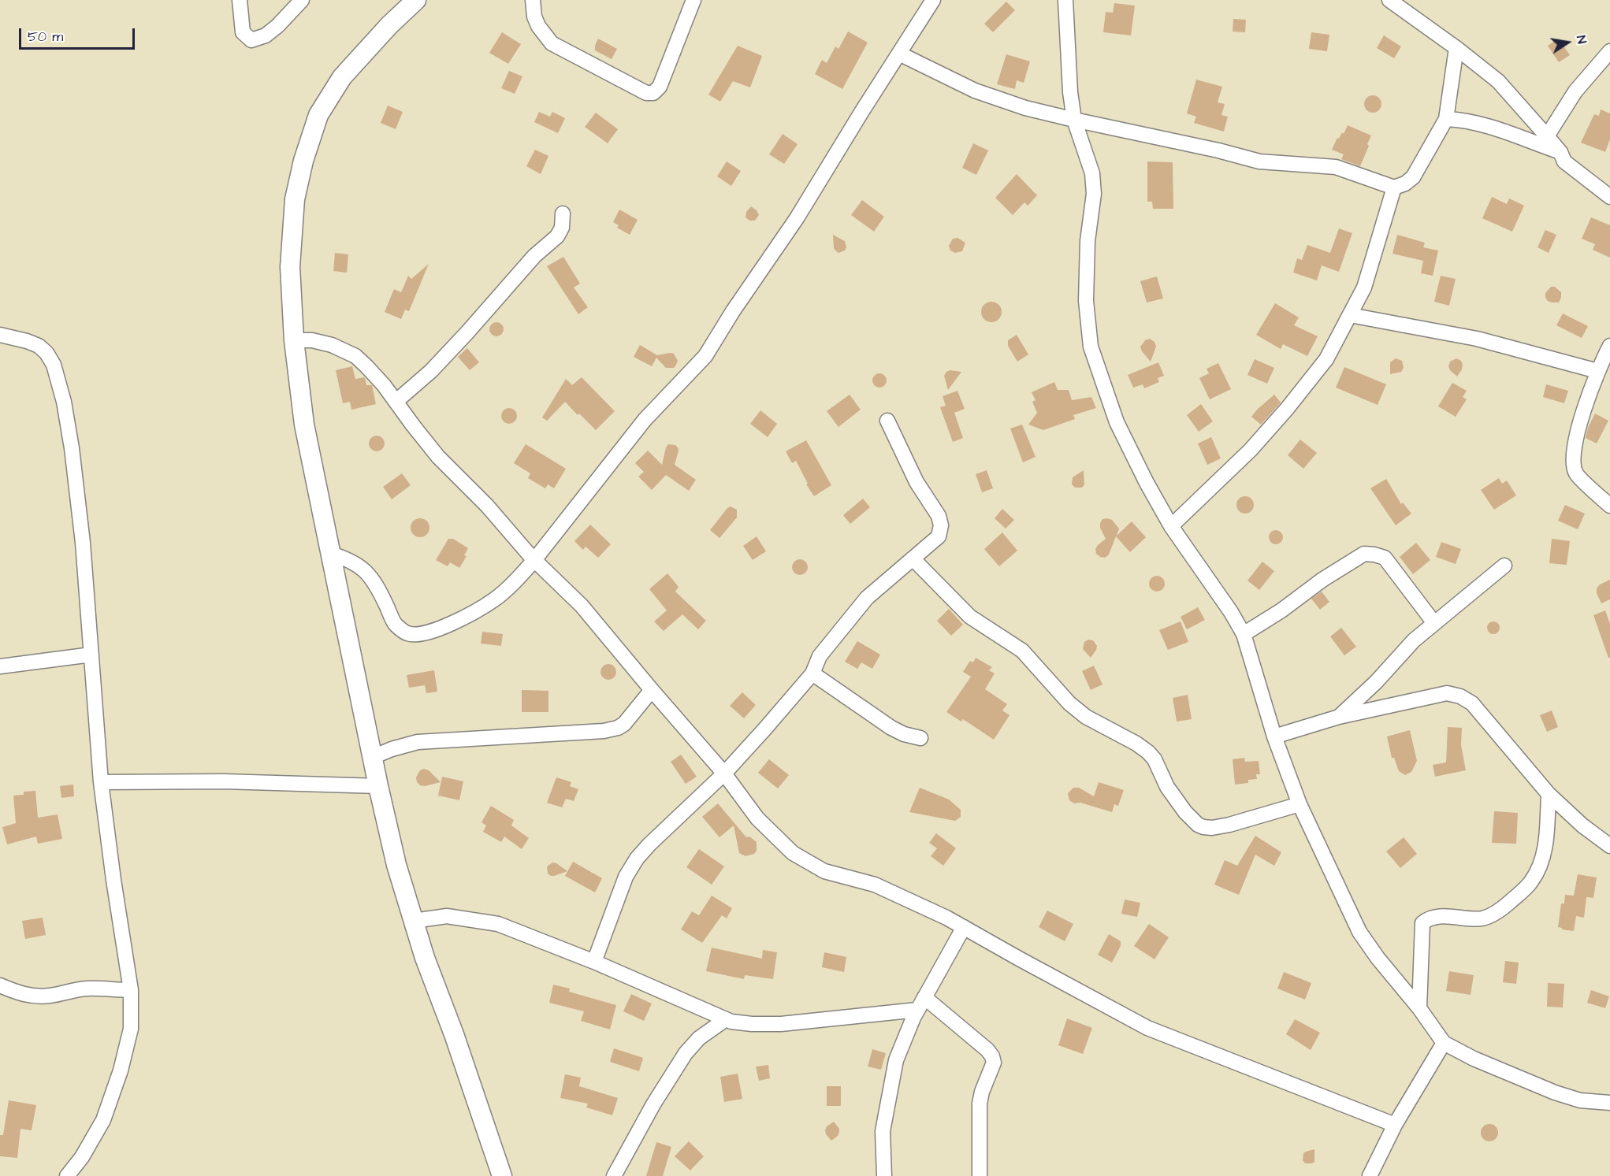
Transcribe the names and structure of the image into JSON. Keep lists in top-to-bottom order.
{
  "scale_bar": "50 m",
  "north": "right"
}
